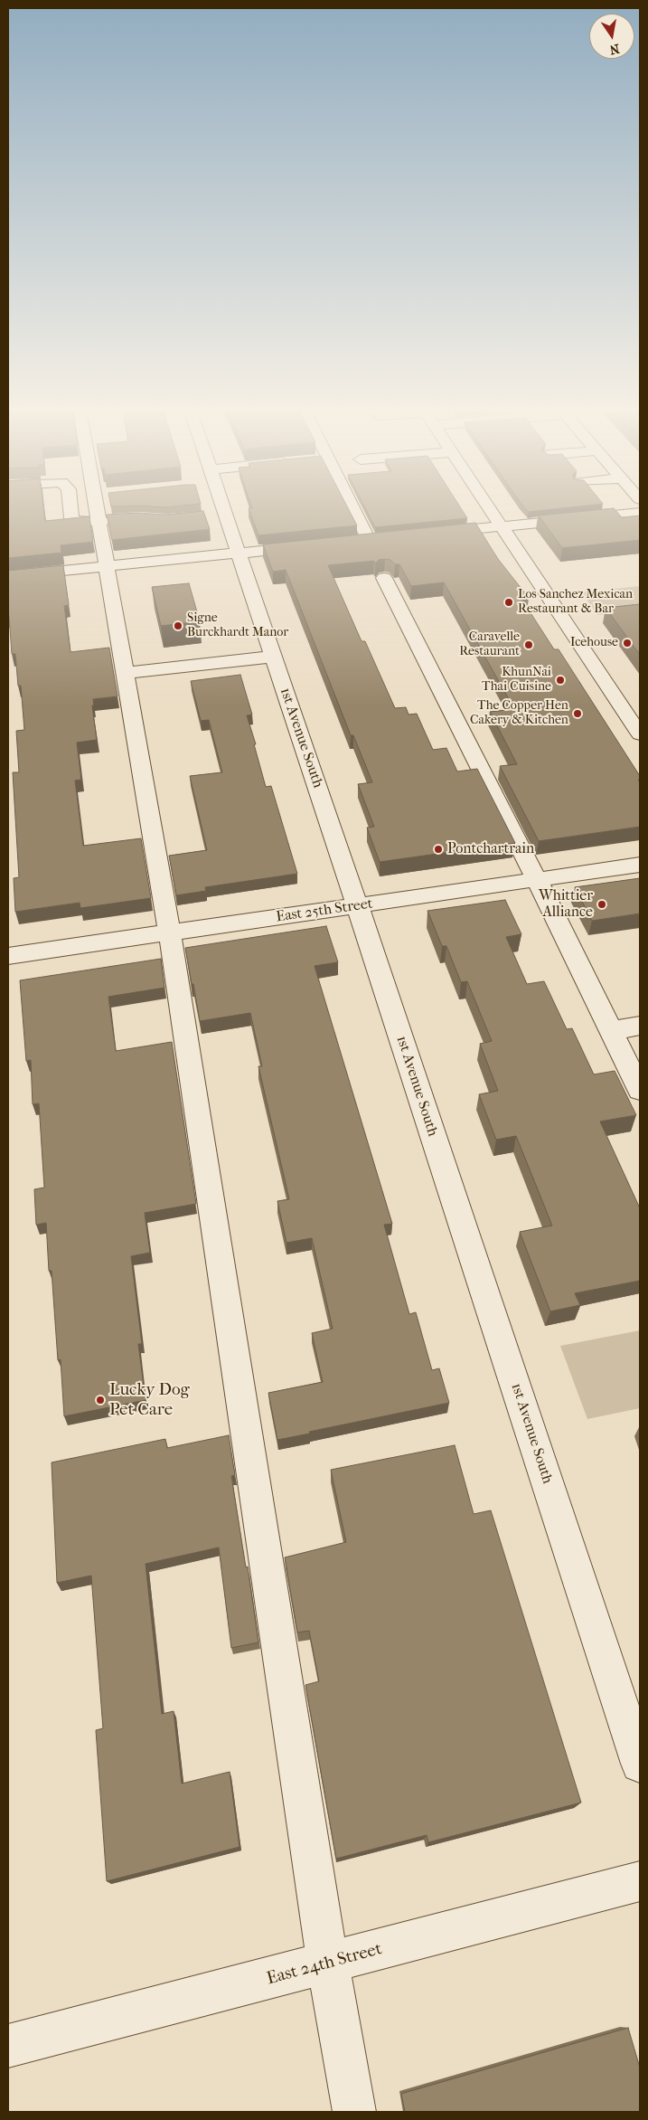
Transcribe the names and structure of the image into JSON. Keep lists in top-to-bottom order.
{
  "streets": {
    "street": ["1st Avenue South", "East 25th Street", "East 24th Street"]
  },
  "crossings": [
    ["1st Avenue South", "East 25th Street"]
  ],
  "places": [
    "Los Sanchez Mexican Restaurant & Bar",
    "Signe Burckhardt Manor",
    "Icehouse",
    "Caravelle Restaurant",
    "KhunNai Thai Cuisine",
    "The Copper Hen Cakery & Kitchen",
    "Pontchartrain",
    "Whittier Alliance",
    "Lucky Dog Pet Care"
  ],
  "north": "bottom"
}
